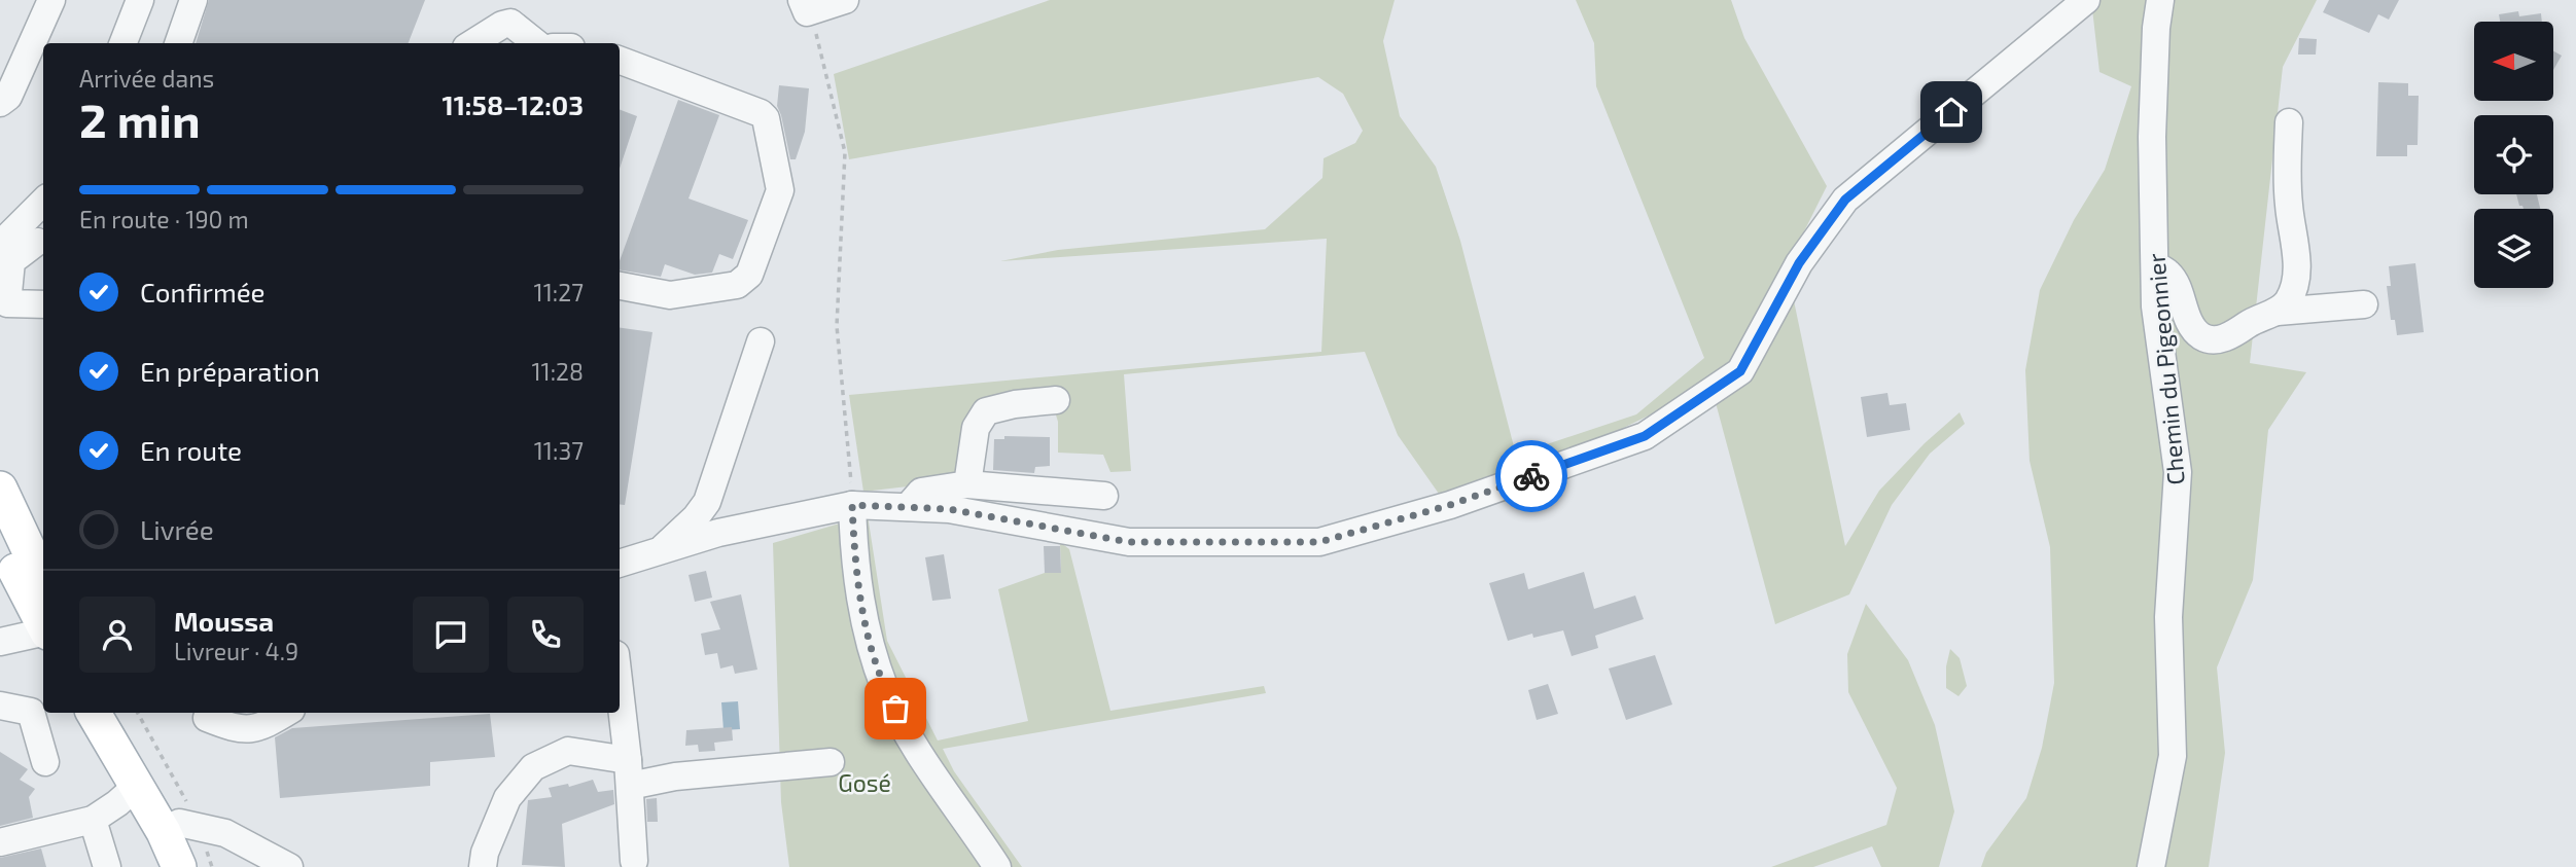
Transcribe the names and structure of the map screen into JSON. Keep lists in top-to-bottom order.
{
  "streets": {
    "street": ["Chemin du Pigeonnier"]
  },
  "parks": ["Gosé"],
  "north": "left",
  "page": {
    "heading": ["2 min", "Arrivée dans", "11:58–12:03"],
    "panel": ["Moussa", "Livreur · 4.9"],
    "bar": "En route · 190 m",
    "list": [
      ["Confirmée", "11:27"],
      ["En préparation", "11:28"],
      ["En route", "11:37"],
      "Livrée"
    ]
  }
}
